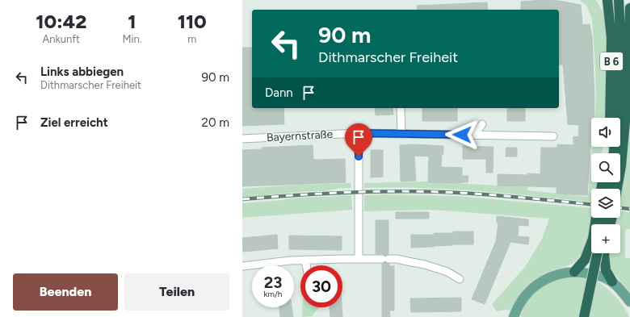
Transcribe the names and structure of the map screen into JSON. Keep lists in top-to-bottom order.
{
  "streets": {
    "highway": ["B 6"],
    "street": ["Bayernstraße"]
  },
  "page": {
    "eta": [
      "10:42",
      "Ankunft",
      "1",
      "Min.",
      "110",
      "m"
    ],
    "turn": ["90 m", "Dithmarscher Freiheit"],
    "list": [
      {
        "name": "Links abbiegen",
        "note": "Dithmarscher Freiheit",
        "value": "90 m"
      },
      {
        "name": "Ziel erreicht",
        "value": "20 m"
      }
    ],
    "then": "Dann",
    "map_buttons": "+",
    "speed": "23 km/h",
    "limit": "30",
    "buttons": ["Beenden", "Teilen"]
  }
}
